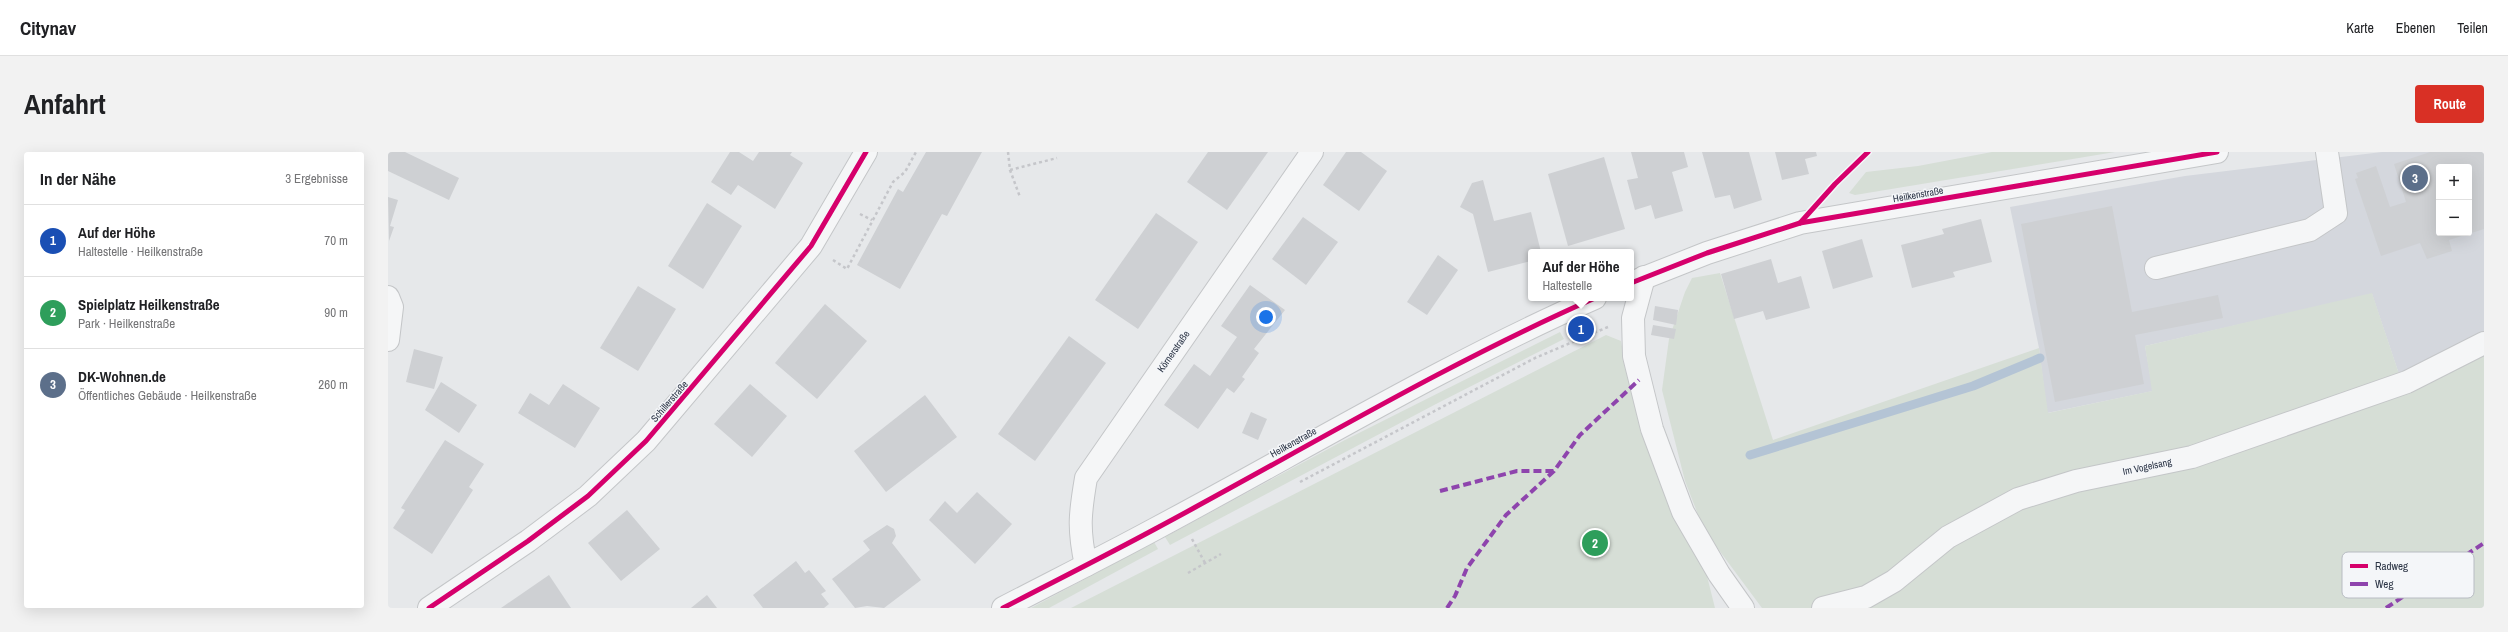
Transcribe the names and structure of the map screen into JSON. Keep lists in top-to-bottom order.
{
  "streets": {
    "street": [
      "Heilkenstraße",
      "Körnerstraße",
      "Schillerstraße",
      "Im Vogelsang"
    ]
  },
  "crossings": [
    ["Heilkenstraße", "Körnerstraße"]
  ],
  "legend": ["Radweg", "Weg"],
  "page": {
    "header": "Citynav",
    "nav": ["Karte", "Ebenen", "Teilen"],
    "title": "Anfahrt",
    "buttons": "Route",
    "heading": ["In der Nähe", "3 Ergebnisse"],
    "pins": ["3", "1", "2"],
    "map_buttons": ["+", "−"],
    "list": [
      {
        "mark": "1",
        "name": "Auf der Höhe",
        "note": "Haltestelle · Heilkenstraße",
        "value": "70 m"
      },
      {
        "mark": "2",
        "name": "Spielplatz Heilkenstraße",
        "note": "Park · Heilkenstraße",
        "value": "90 m"
      },
      {
        "mark": "3",
        "name": "DK-Wohnen.de",
        "note": "Öffentliches Gebäude · Heilkenstraße",
        "value": "260 m"
      }
    ],
    "popup": ["Auf der Höhe", "Haltestelle"]
  }
}
